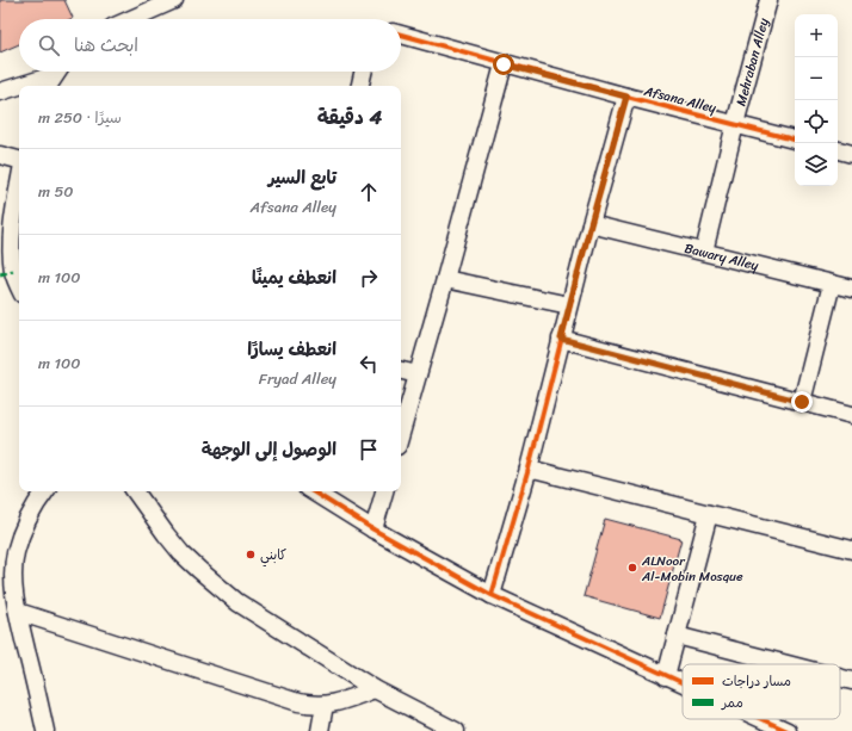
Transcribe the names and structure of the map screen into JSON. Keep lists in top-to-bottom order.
{
  "streets": {
    "street": ["Mehraban Alley", "Afsana Alley", "Bawary Alley"]
  },
  "crossings": [
    ["Mehraban Alley", "Afsana Alley"],
    ["Mehraban Alley", "Bawary Alley"]
  ],
  "places": ["كابني", "ALNoor Al-Mobin Mosque"],
  "legend": ["مسار دراجات", "ممر"],
  "page": {
    "map_buttons": ["+", "−"],
    "search": "ابحث هنا",
    "heading": ["4 دقيقة", "سيرًا · 250 m"],
    "list": [
      ["تابع السير", "Afsana Alley", "50 m"],
      ["انعطف يمينًا", "100 m"],
      ["انعطف يسارًا", "Fryad Alley", "100 m"],
      "الوصول إلى الوجهة"
    ]
  }
}
